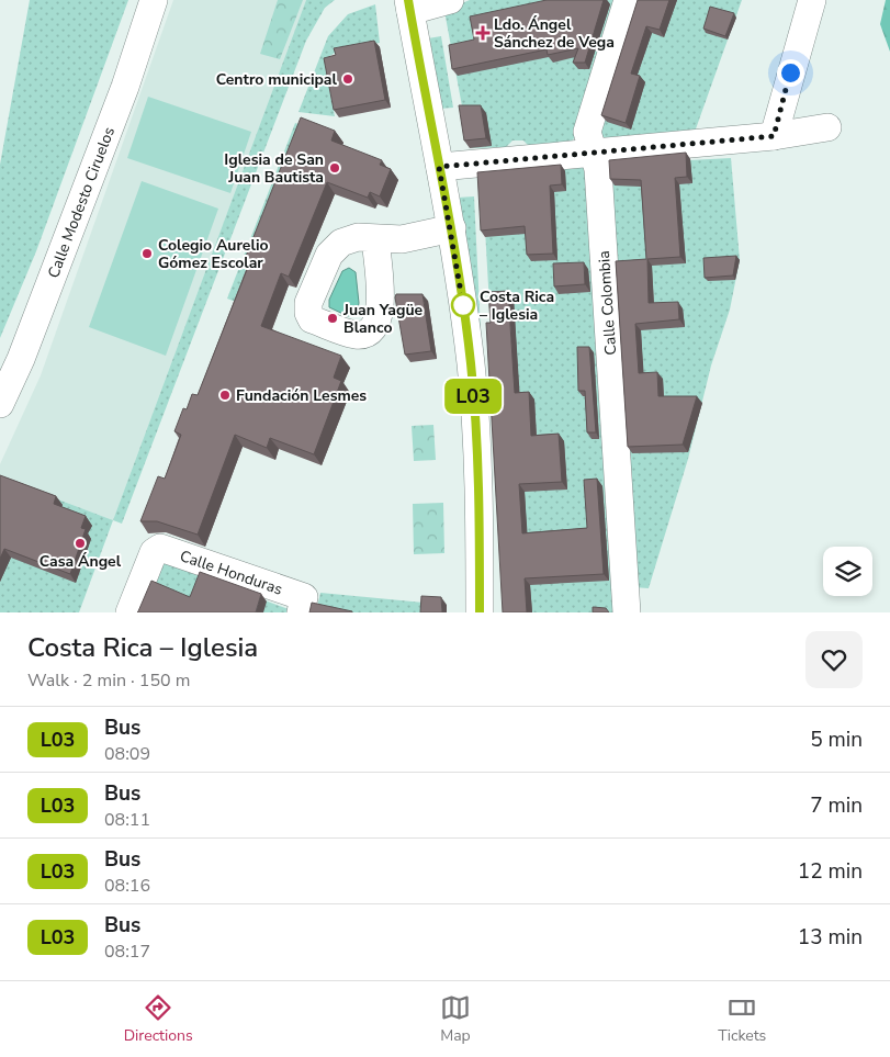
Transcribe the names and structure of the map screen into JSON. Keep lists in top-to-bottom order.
{
  "streets": {
    "street": ["Calle Modesto Ciruelos", "Calle Colombia", "Calle Honduras"]
  },
  "places": {
    "health": ["Ldo. Ángel Sánchez de Vega"],
    "other": [
      "Centro municipal",
      "Iglesia de San Juan Bautista",
      "Colegio Aurelio Gómez Escolar",
      "Costa Rica – Iglesia",
      "Juan Yagüe Blanco",
      "Fundación Lesmes",
      "Casa Ángel"
    ]
  },
  "lines": ["bus line L03"],
  "page": {
    "on_map": "L03",
    "heading": ["Costa Rica – Iglesia", "Walk · 2 min · 150 m"],
    "list": [
      {
        "mark": "L03",
        "name": "Bus",
        "note": "08:09",
        "value": "5 min"
      },
      {
        "mark": "L03",
        "name": "Bus",
        "note": "08:11",
        "value": "7 min"
      },
      {
        "mark": "L03",
        "name": "Bus",
        "note": "08:16",
        "value": "12 min"
      },
      {
        "mark": "L03",
        "name": "Bus",
        "note": "08:17",
        "value": "13 min"
      }
    ],
    "tabs": ["Directions", "Map", "Tickets"]
  }
}
